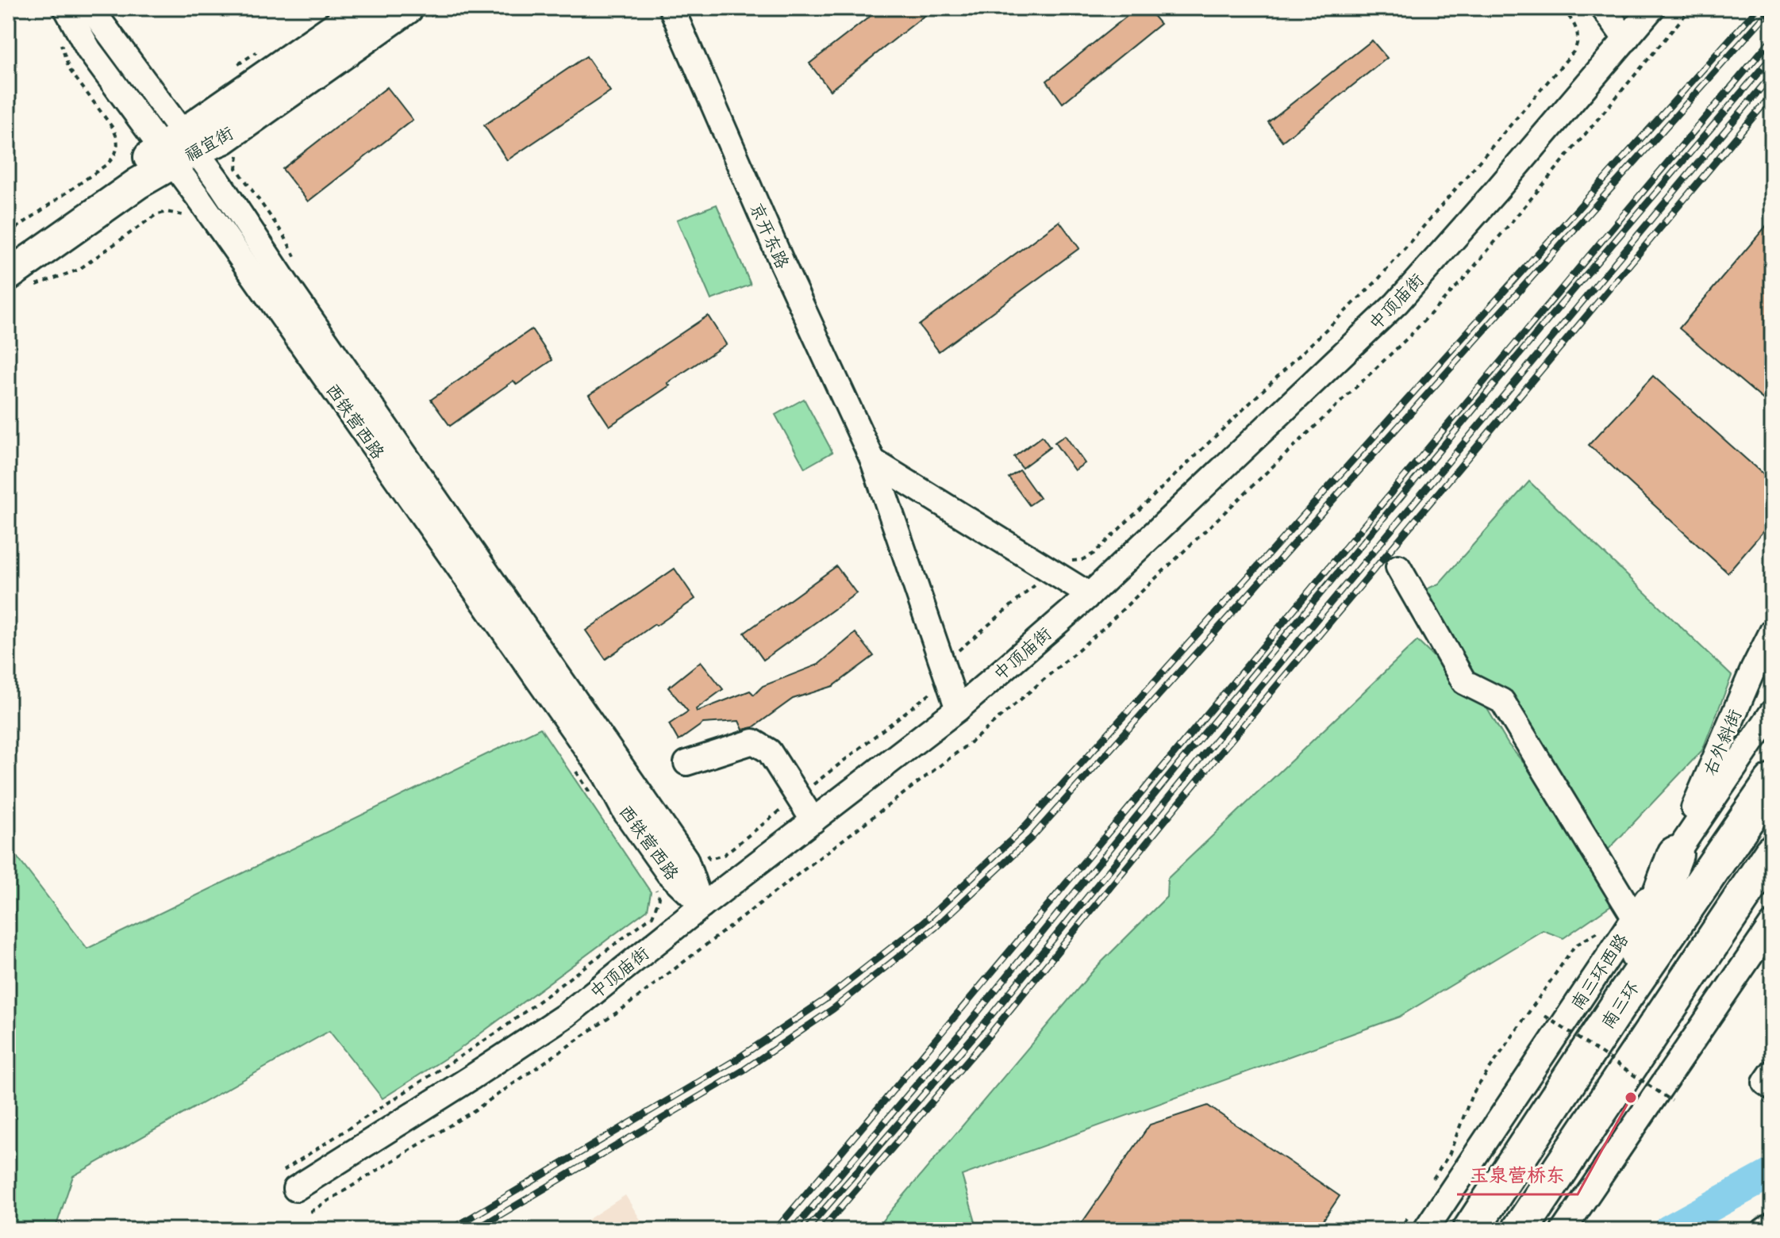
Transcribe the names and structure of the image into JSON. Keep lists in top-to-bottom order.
{
  "streets": {
    "highway": ["南三环"],
    "main road": ["福宜街"],
    "street": [
      "京开东路",
      "中顶庙街",
      "西铁营西路",
      "右外斜街",
      "南三环西路"
    ]
  },
  "crossings": [
    ["福宜街", "西铁营西路"],
    ["中顶庙街", "西铁营西路"],
    ["右外斜街", "南三环西路"]
  ],
  "places": ["玉泉营桥东"]
}
